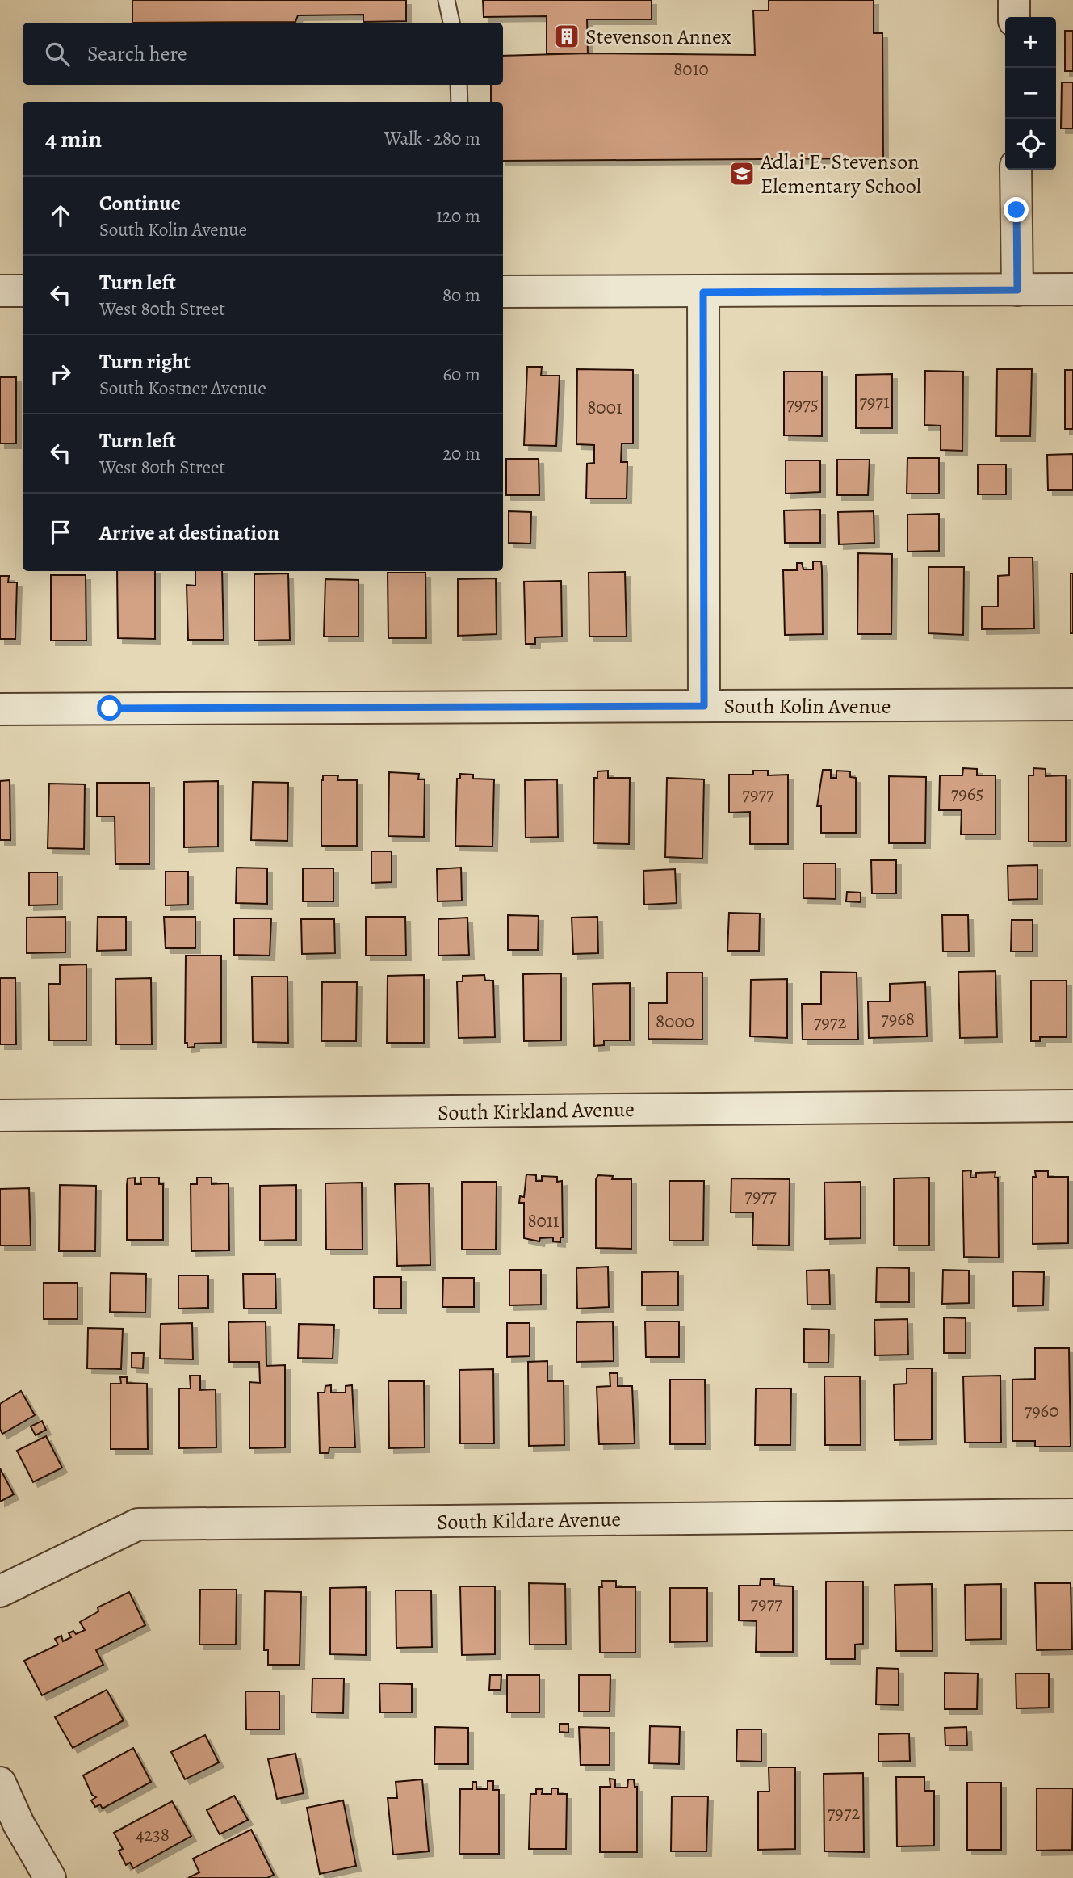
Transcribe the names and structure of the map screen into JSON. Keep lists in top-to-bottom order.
{
  "streets": {
    "street": ["South Kolin Avenue", "South Kirkland Avenue", "South Kildare Avenue"]
  },
  "places": {
    "building": ["Stevenson Annex"],
    "school or university": ["Adlai E. Stevenson Elementary School"]
  },
  "house_numbers": [
    "8010",
    "7971",
    "7975",
    "8001",
    "7965",
    "7977",
    "7968",
    "8000",
    "7972",
    "7977",
    "8011",
    "7960",
    "7977",
    "7972",
    "4238"
  ],
  "page": {
    "map_buttons": ["+", "−"],
    "search": "Search here",
    "heading": ["4 min", "Walk · 280 m"],
    "list": [
      ["Continue", "South Kolin Avenue", "120 m"],
      ["Turn left", "West 80th Street", "80 m"],
      ["Turn right", "South Kostner Avenue", "60 m"],
      ["Turn left", "West 80th Street", "20 m"],
      "Arrive at destination"
    ]
  }
}
